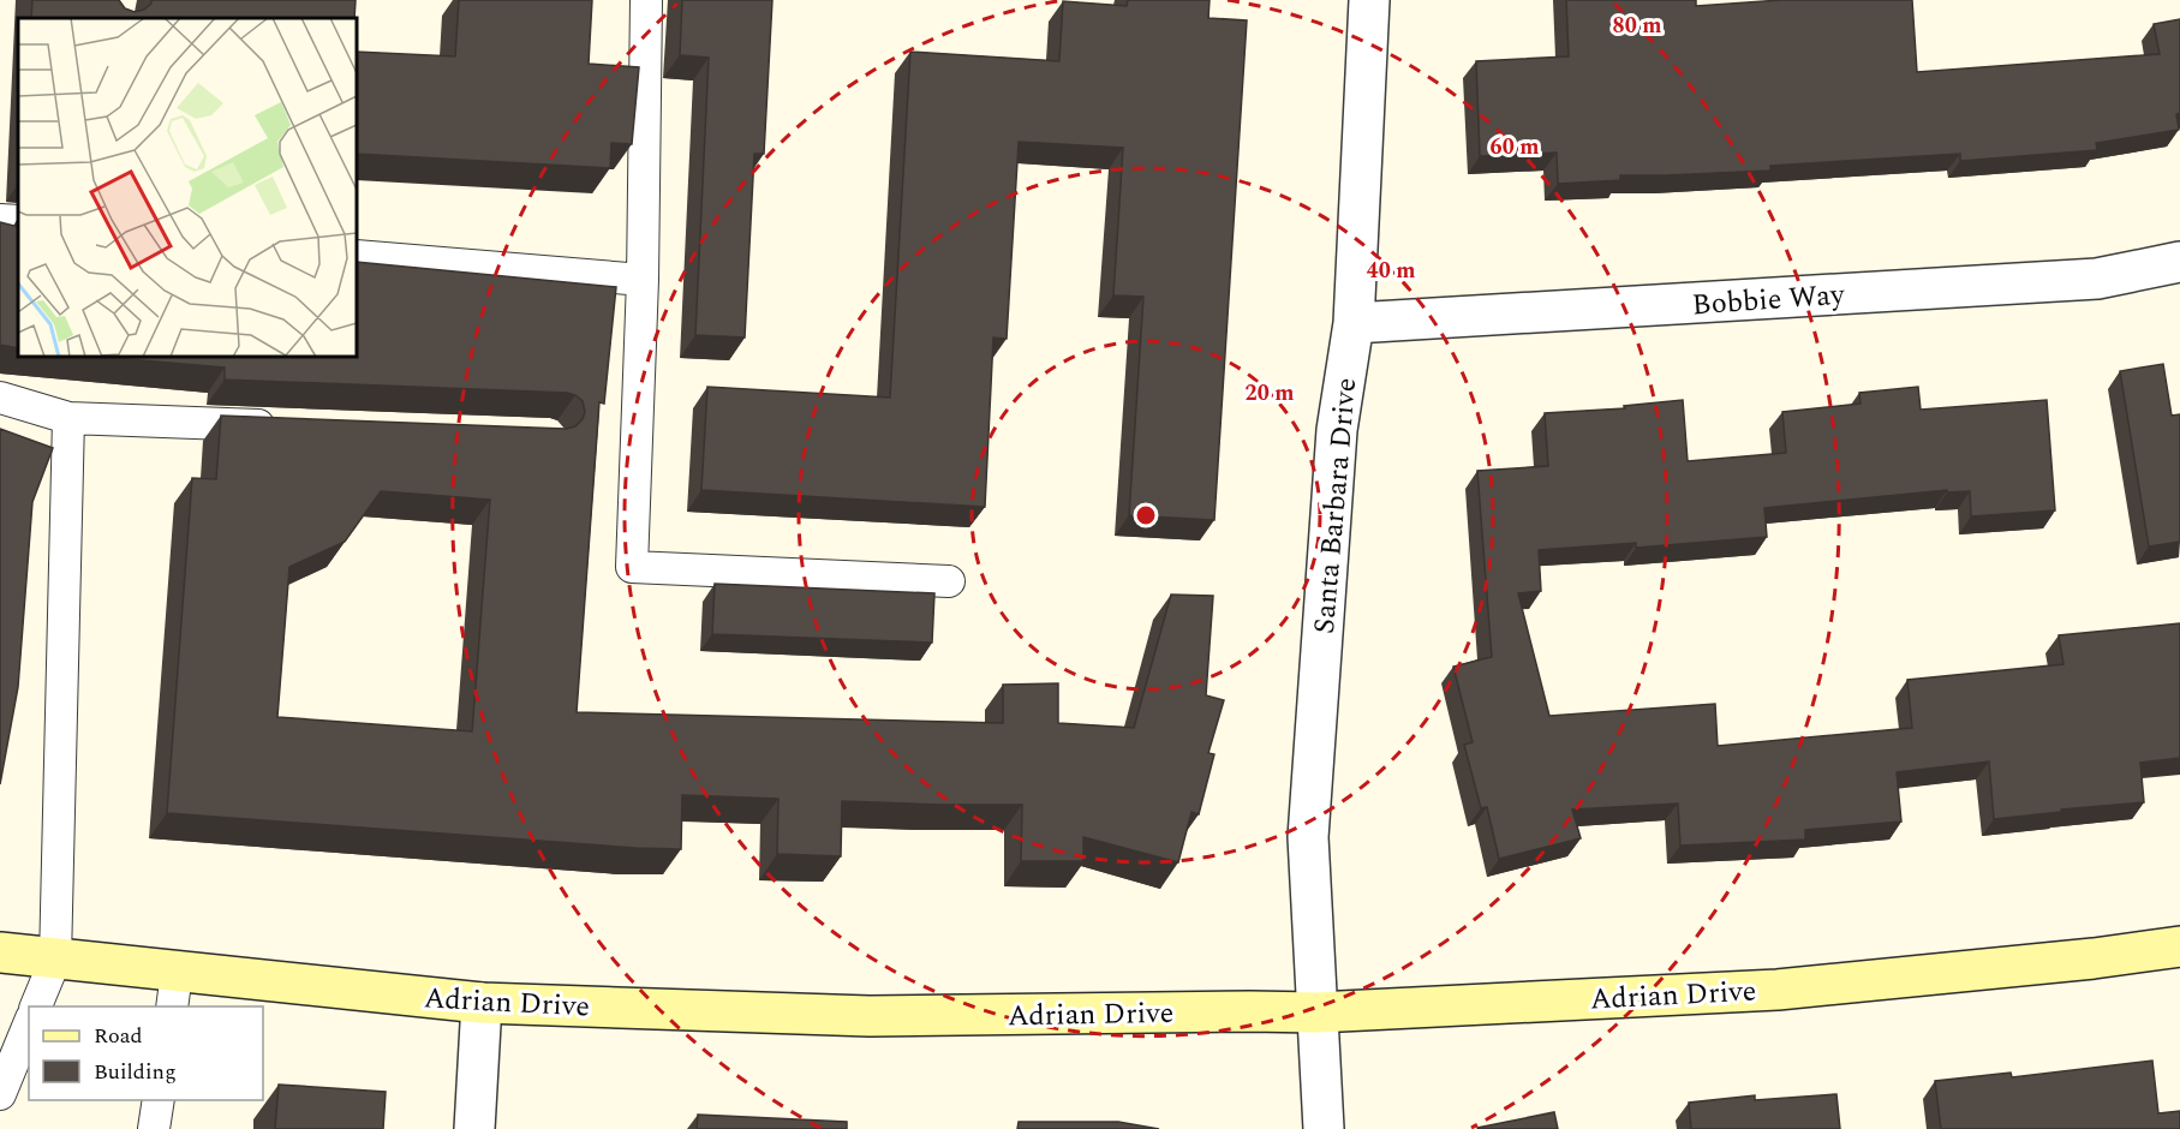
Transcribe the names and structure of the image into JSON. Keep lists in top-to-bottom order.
{
  "streets": {
    "street": ["Bobbie Way", "Santa Barbara Drive", "Adrian Drive"]
  },
  "crossings": [
    ["Bobbie Way", "Santa Barbara Drive"],
    ["Santa Barbara Drive", "Adrian Drive"]
  ],
  "legend": ["Road", "Building"],
  "rings": [
    "80 m",
    "60 m",
    "40 m",
    "20 m"
  ]
}
